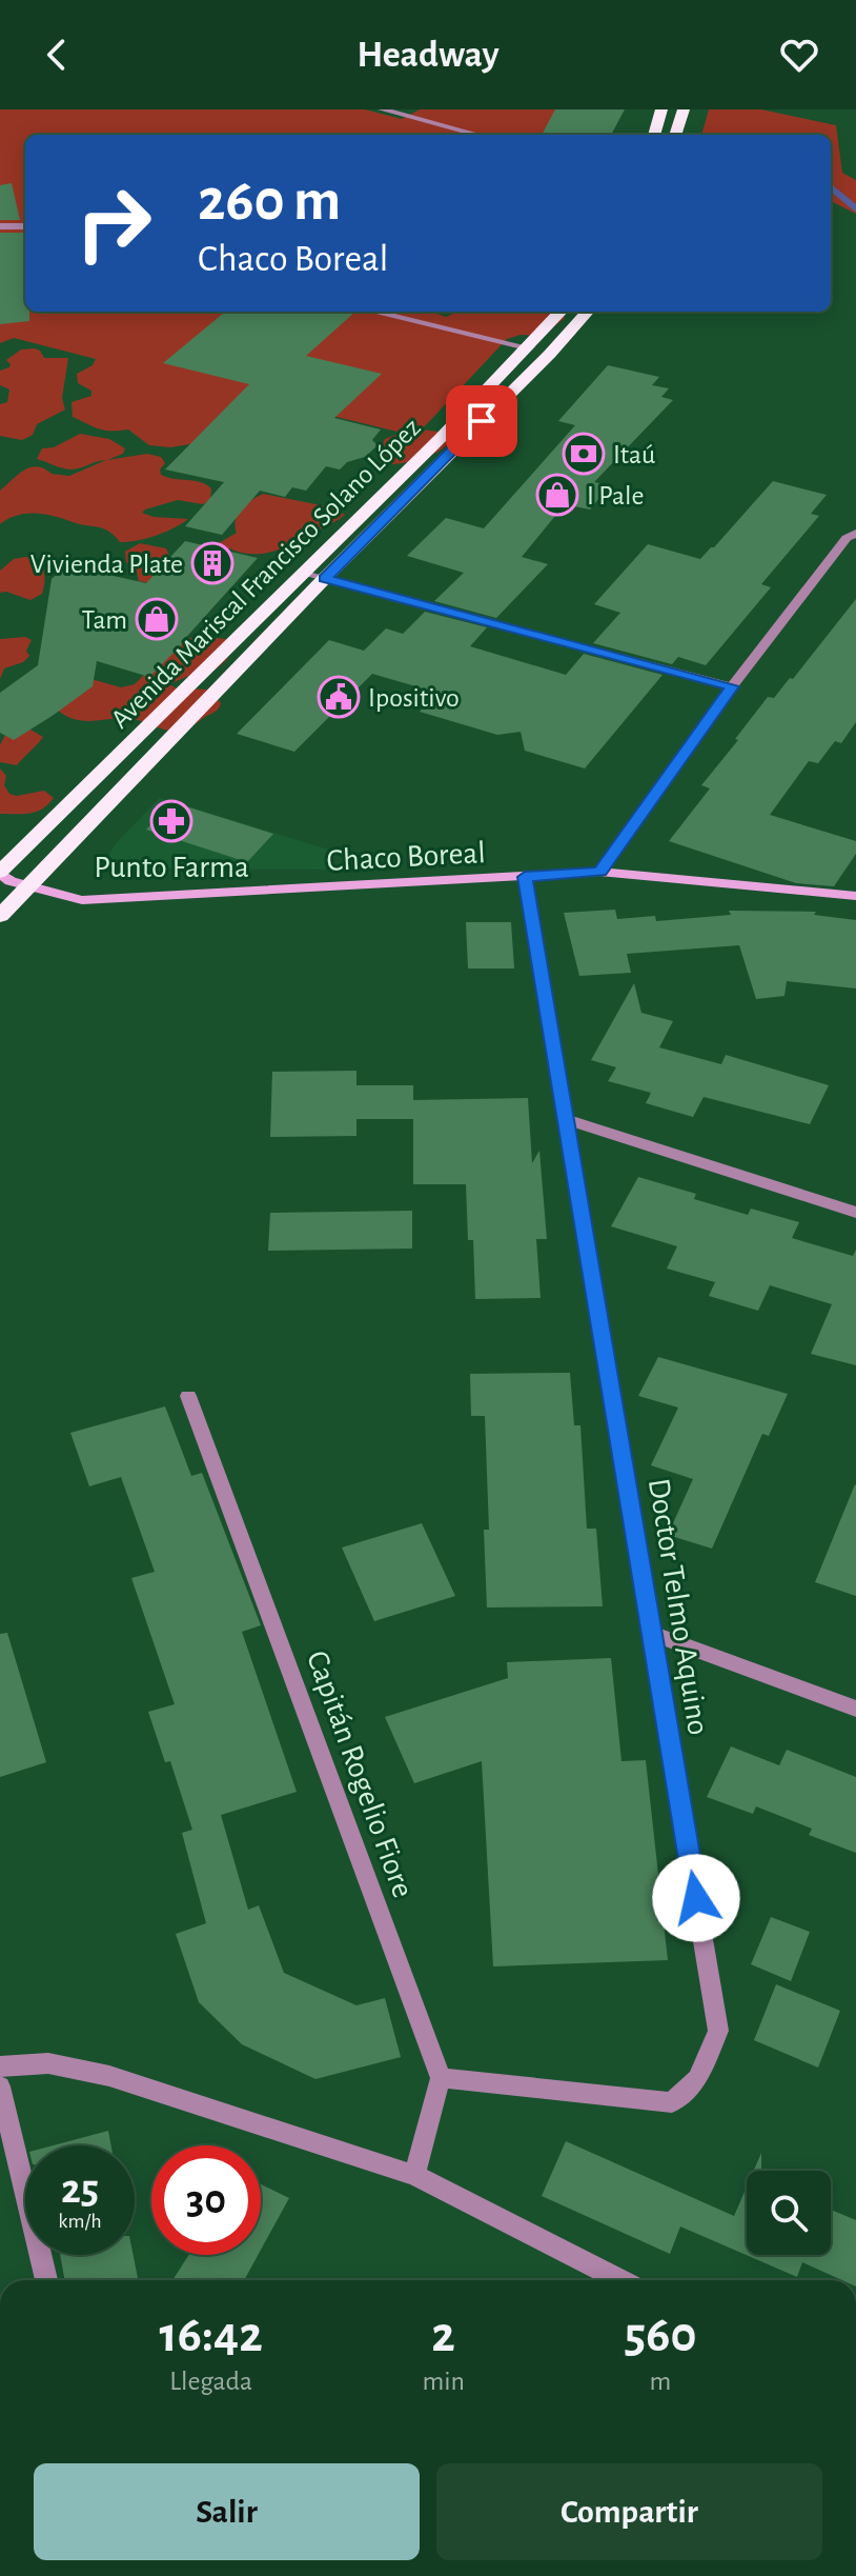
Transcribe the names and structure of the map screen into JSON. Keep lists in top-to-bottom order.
{
  "streets": {
    "highway": ["Avenida Mariscal Francisco Solano López"],
    "main road": ["Chaco Boreal"],
    "street": ["Doctor Telmo Aquino", "Capitán Rogelio Fiore"]
  },
  "crossings": [
    ["Avenida Mariscal Francisco Solano López", "Chaco Boreal"],
    ["Chaco Boreal", "Doctor Telmo Aquino"],
    ["Doctor Telmo Aquino", "Capitán Rogelio Fiore"]
  ],
  "places": {
    "bank": ["Itaú"],
    "shop": ["I Pale", "Tam"],
    "building": ["Vivienda Plate"],
    "public building": ["Ipositivo"],
    "pharmacy": ["Punto Farma"]
  },
  "page": {
    "header": "Headway",
    "turn": ["260 m", "Chaco Boreal"],
    "speed": "25 km/h",
    "limit": "30",
    "eta": [
      "16:42",
      "Llegada",
      "2",
      "min",
      "560",
      "m"
    ],
    "buttons": ["Salir", "Compartir"]
  }
}
